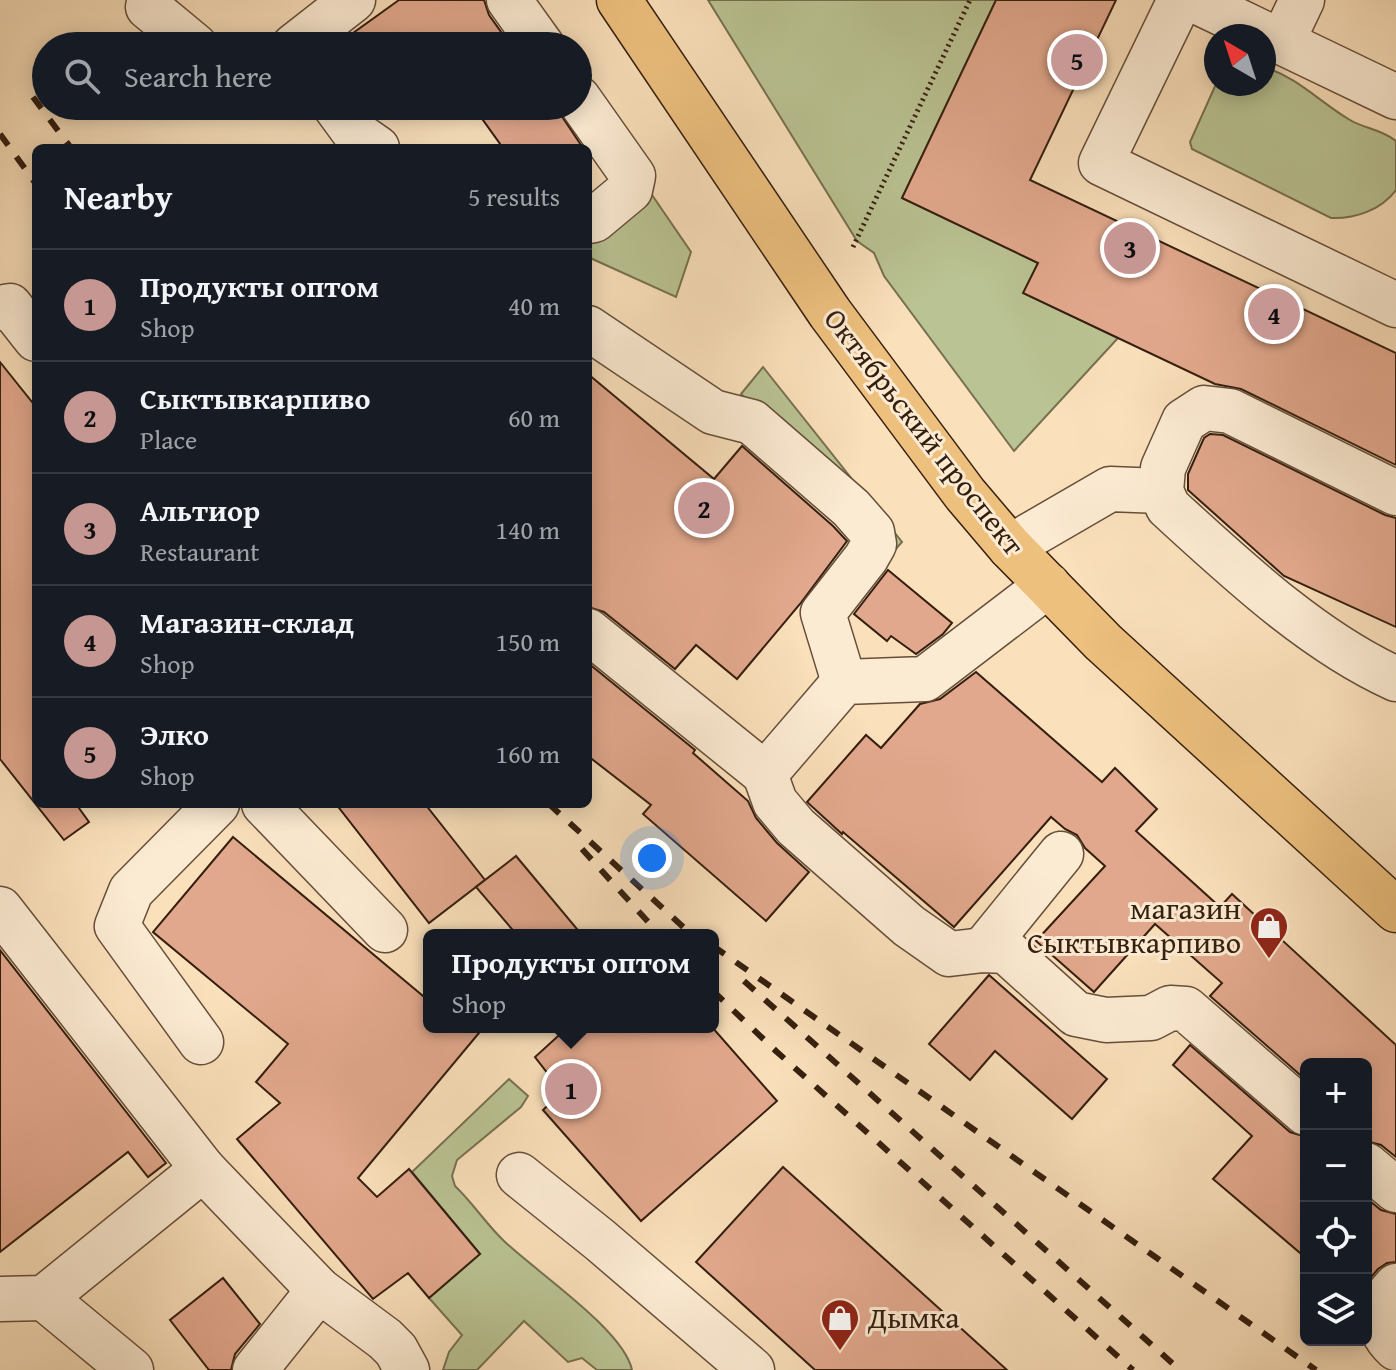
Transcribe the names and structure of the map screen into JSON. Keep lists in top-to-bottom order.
{
  "streets": {
    "main road": ["Октябрьский проспект"]
  },
  "places": {
    "shop": ["магазин Сыктывкарпиво", "Дымка"]
  },
  "north": "top left",
  "page": {
    "pins": [
      "5",
      "3",
      "4",
      "2",
      "1"
    ],
    "search": "Search here",
    "heading": ["Nearby", "5 results"],
    "list": [
      {
        "mark": "1",
        "name": "Продукты оптом",
        "note": "Shop",
        "value": "40 m"
      },
      {
        "mark": "2",
        "name": "Сыктывкарпиво",
        "note": "Place",
        "value": "60 m"
      },
      {
        "mark": "3",
        "name": "Альтиор",
        "note": "Restaurant",
        "value": "140 m"
      },
      {
        "mark": "4",
        "name": "Магазин-склад",
        "note": "Shop",
        "value": "150 m"
      },
      {
        "mark": "5",
        "name": "Элко",
        "note": "Shop",
        "value": "160 m"
      }
    ],
    "popup": ["Продукты оптом", "Shop"],
    "map_buttons": ["+", "−"]
  }
}
